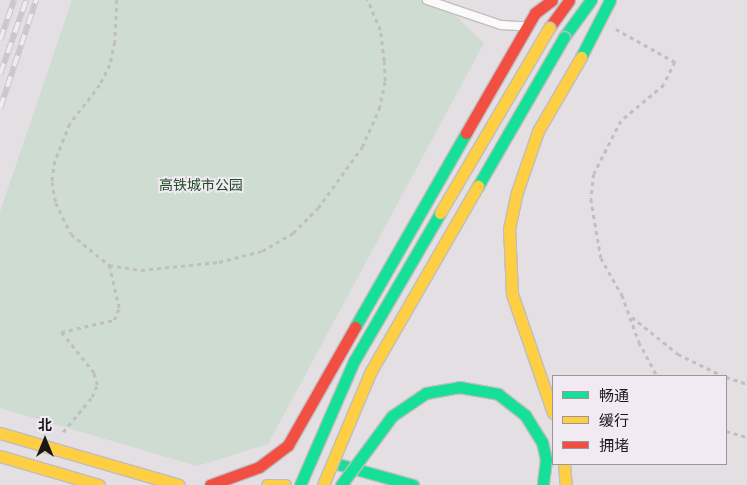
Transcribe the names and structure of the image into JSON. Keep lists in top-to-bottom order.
{
  "parks": ["高铁城市公园"],
  "legend": ["畅通", "缓行", "拥堵"],
  "north": "top"
}
